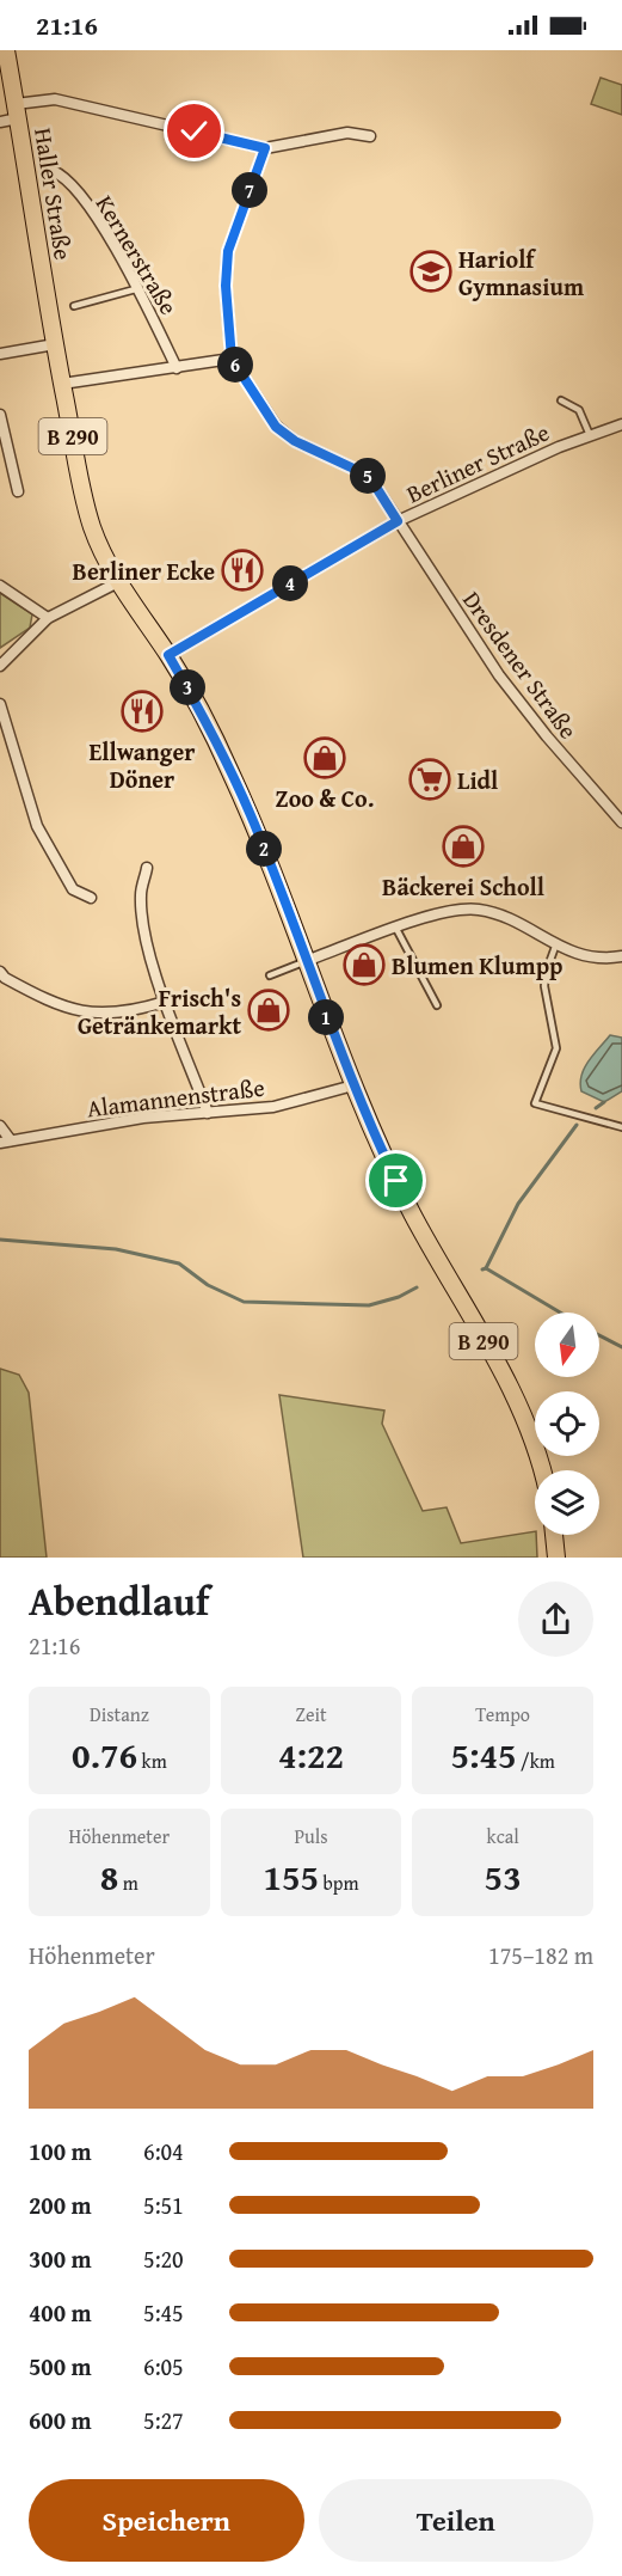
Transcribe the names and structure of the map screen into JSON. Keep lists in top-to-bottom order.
{
  "streets": {
    "main road": ["Haller Straße", "B 290"],
    "street": [
      "Kernerstraße",
      "Berliner Straße",
      "Dresdener Straße",
      "Alamannenstraße"
    ]
  },
  "crossings": [
    ["Haller Straße", "Berliner Straße"],
    ["Haller Straße", "Alamannenstraße"],
    ["Berliner Straße", "Dresdener Straße"]
  ],
  "places": {
    "school or university": ["Hariolf Gymnasium"],
    "restaurant": ["Berliner Ecke", "Ellwanger Döner"],
    "shop": [
      "Zoo & Co.",
      "Bäckerei Scholl",
      "Blumen Klumpp",
      "Frisch's Getränkemarkt"
    ],
    "supermarket": ["Lidl"]
  },
  "north": "bottom",
  "page": {
    "status": "21:16",
    "pins": [
      "7",
      "6",
      "5",
      "4",
      "3",
      "2",
      "1"
    ],
    "heading": ["Abendlauf", "21:16"],
    "stats": [
      ["Distanz", "0.76 km"],
      ["Zeit", "4:22"],
      ["Tempo", "5:45 /km"],
      ["Höhenmeter", "8 m"],
      ["Puls", "155 bpm"],
      ["kcal", "53"]
    ],
    "chart": ["Höhenmeter", "175–182 m"],
    "list": [
      {
        "name": "100 m",
        "note": "6:04"
      },
      {
        "name": "200 m",
        "note": "5:51"
      },
      {
        "name": "300 m",
        "note": "5:20"
      },
      {
        "name": "400 m",
        "note": "5:45"
      },
      {
        "name": "500 m",
        "note": "6:05"
      },
      {
        "name": "600 m",
        "note": "5:27"
      }
    ],
    "buttons": ["Speichern", "Teilen"]
  }
}
